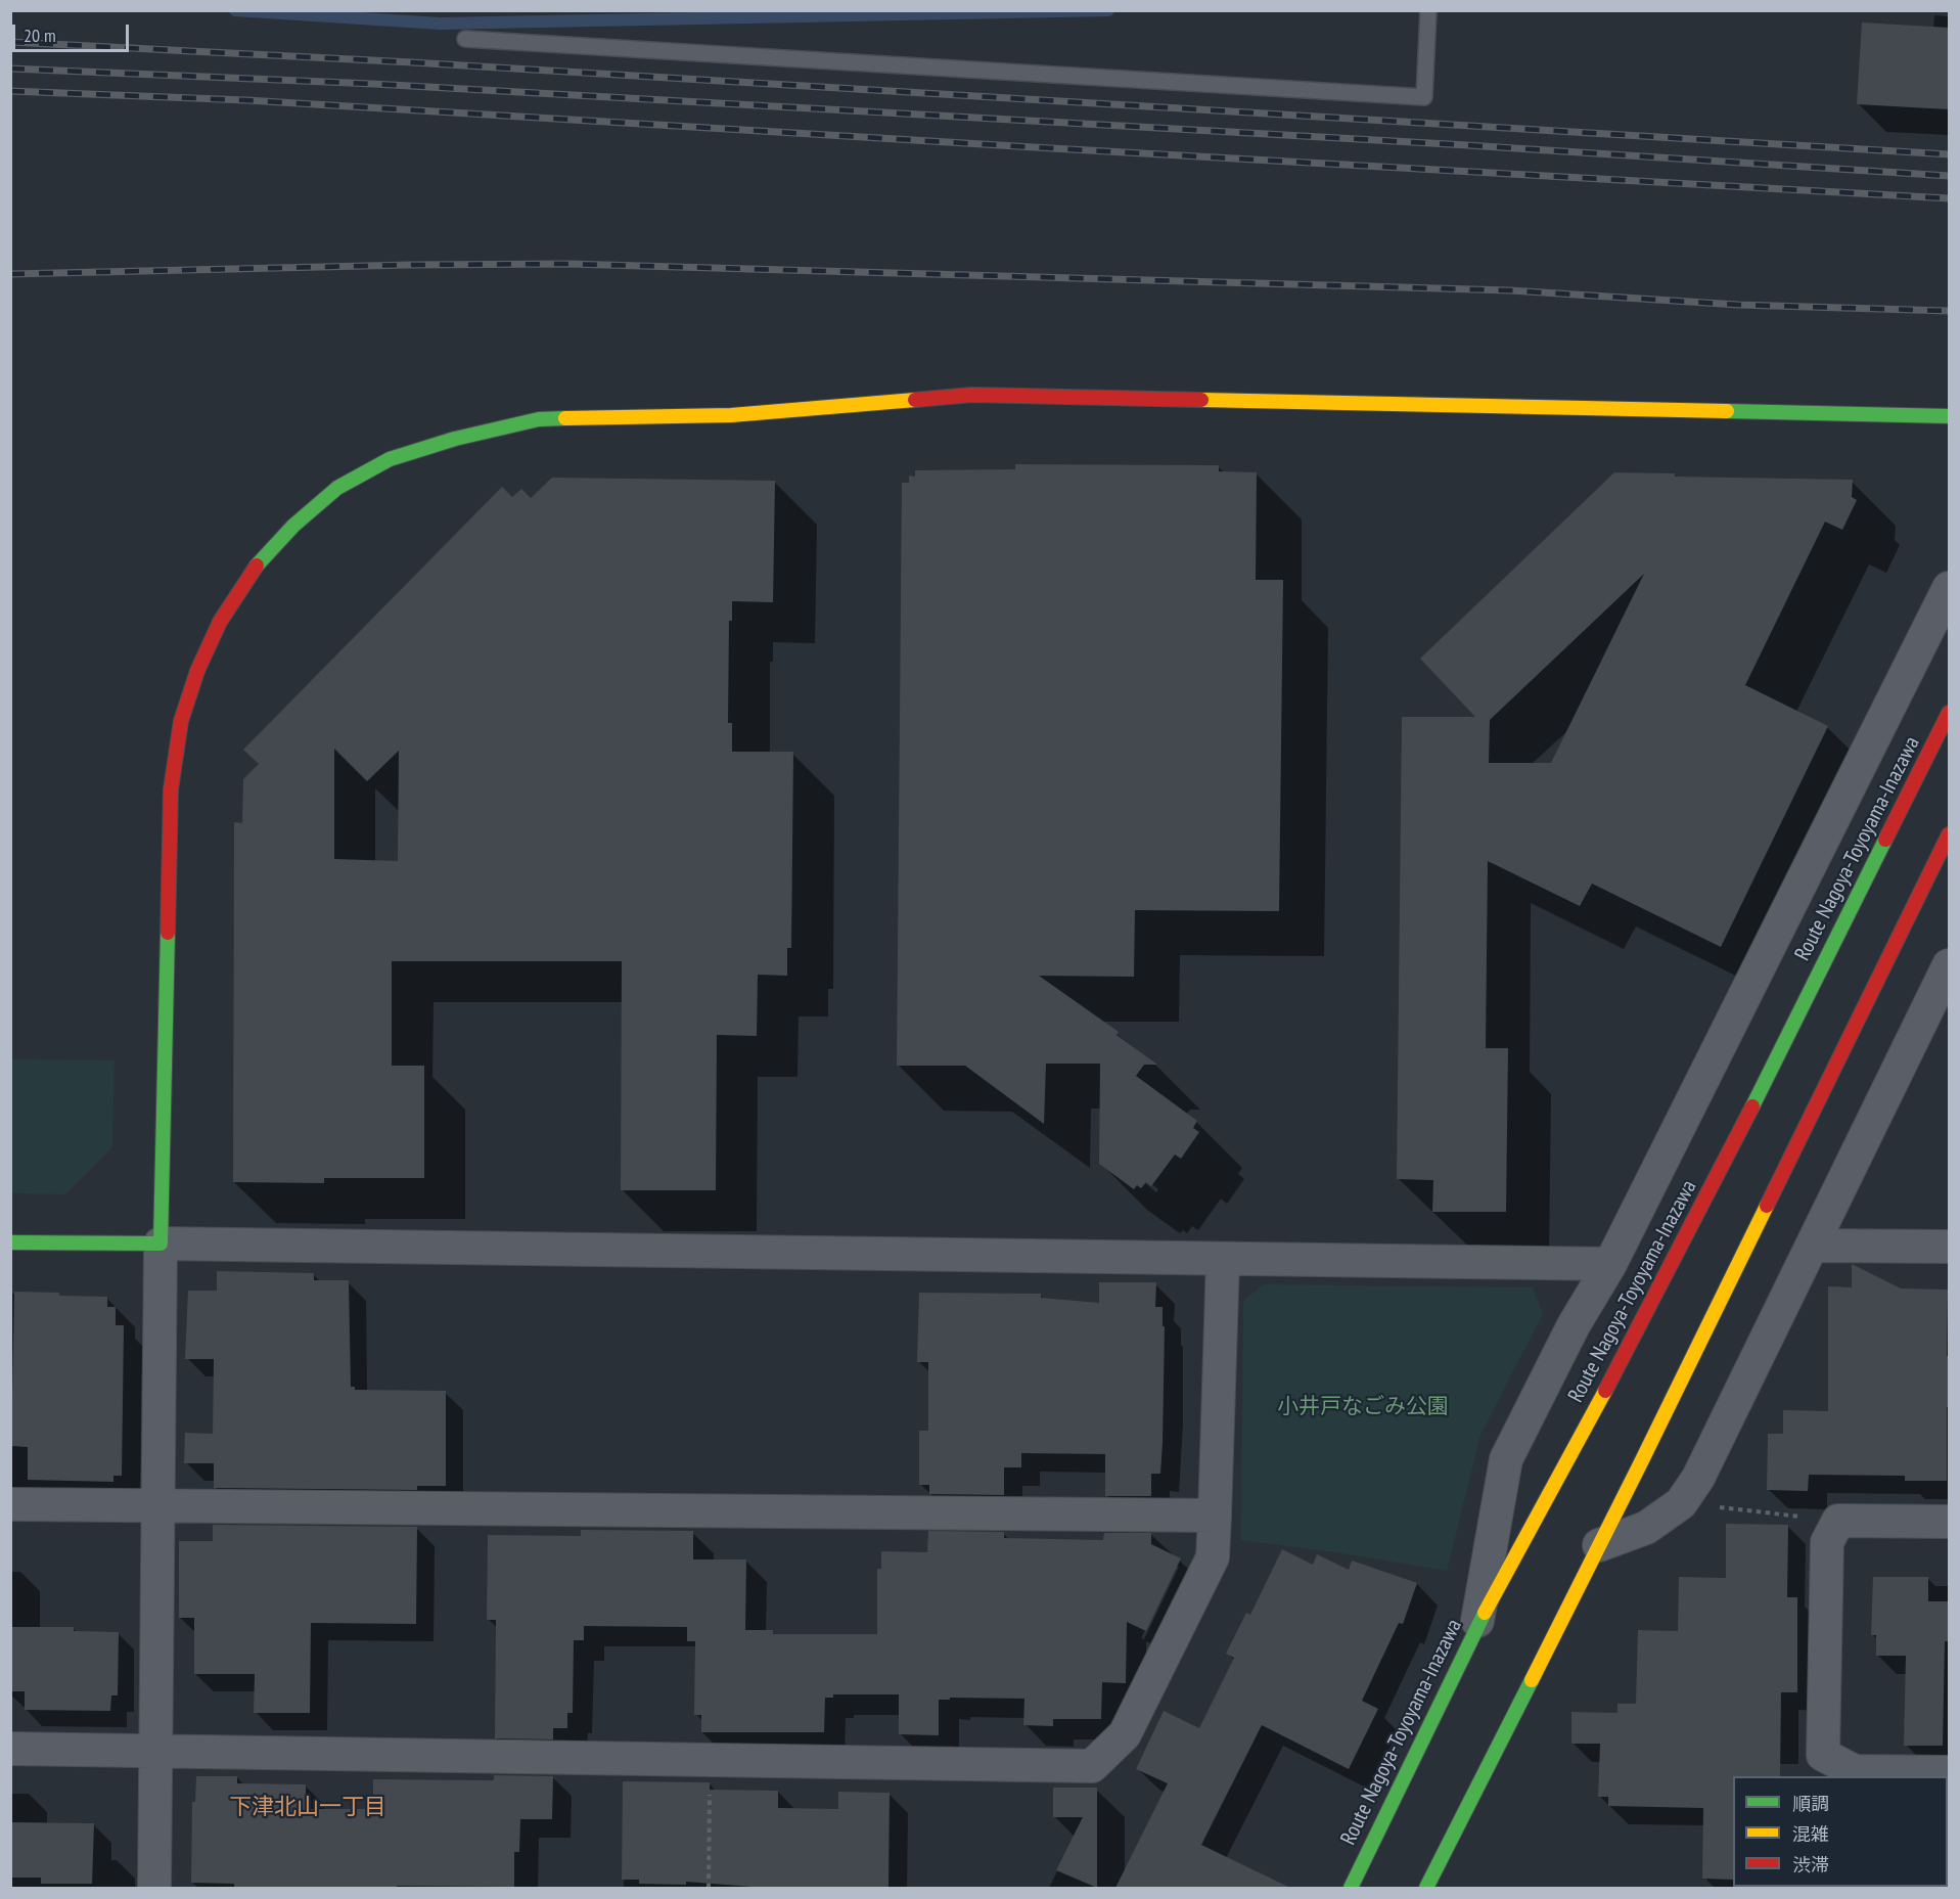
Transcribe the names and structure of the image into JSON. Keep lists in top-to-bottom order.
{
  "streets": {
    "street": ["Route Nagoya-Toyoyama-Inazawa"]
  },
  "districts": ["下津北山一丁目"],
  "parks": ["小井戸なごみ公園"],
  "legend": ["順調", "混雑", "渋滞"],
  "scale_bar": "20 m"
}
